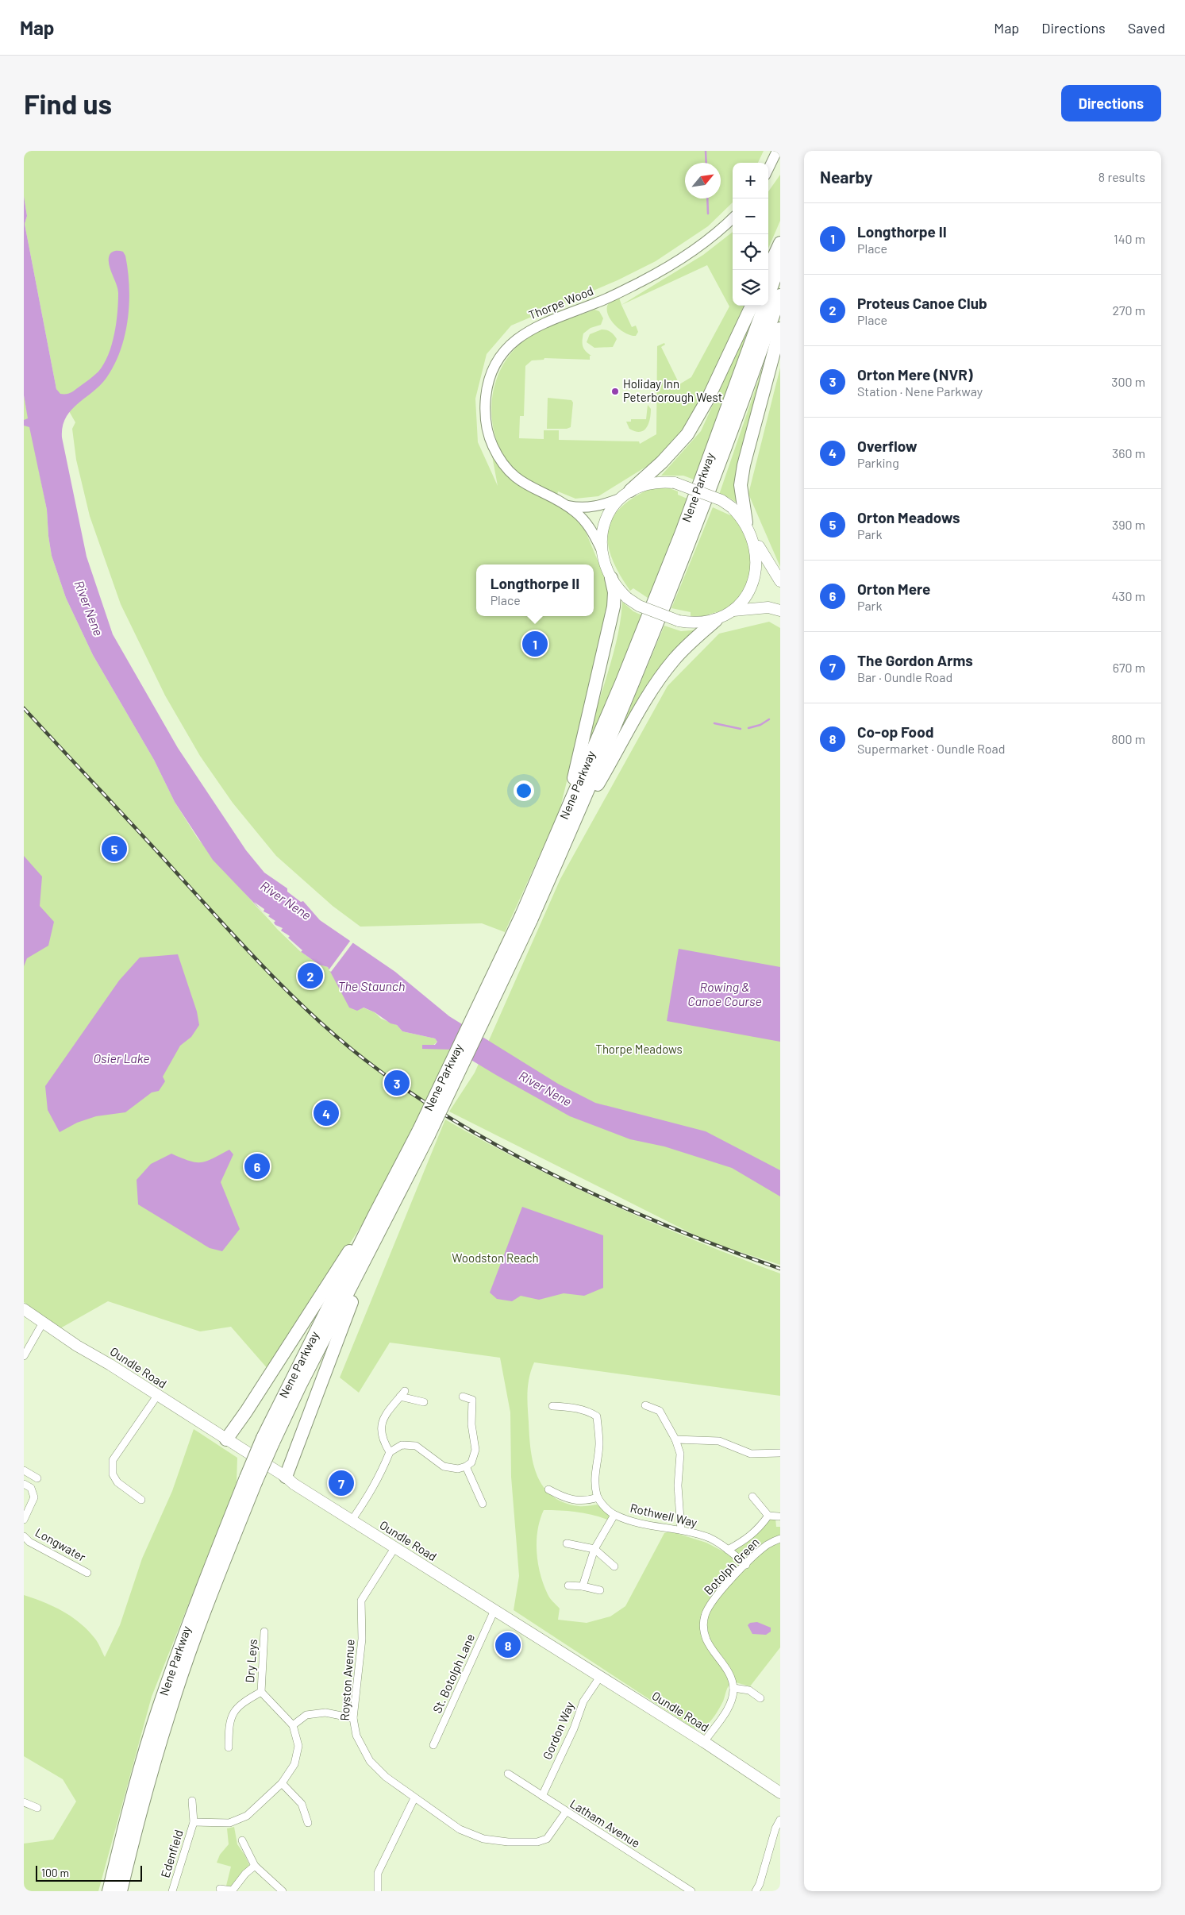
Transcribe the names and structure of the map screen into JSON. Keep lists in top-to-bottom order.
{
  "streets": {
    "highway": ["Nene Parkway"],
    "main road": ["Oundle Road"],
    "street": [
      "Thorpe Wood",
      "Rothwell Way",
      "Longwater",
      "Botolph Green",
      "Dry Leys",
      "St. Botolph Lane",
      "Royston Avenue",
      "Gordon Way",
      "Latham Avenue",
      "Edenfield"
    ]
  },
  "crossings": [
    ["Oundle Road", "St. Botolph Lane"],
    ["Oundle Road", "Royston Avenue"],
    ["Oundle Road", "Gordon Way"],
    ["Rothwell Way", "Botolph Green"],
    ["Dry Leys", "Edenfield"],
    ["Royston Avenue", "Latham Avenue"],
    ["Gordon Way", "Latham Avenue"]
  ],
  "water": [
    "River Nene",
    "The Staunch",
    "Rowing & Canoe Course",
    "Osier Lake"
  ],
  "parks": ["Thorpe Meadows", "Woodston Reach"],
  "places": ["Holiday Inn Peterborough West"],
  "scale_bar": "100 m",
  "north": "top right",
  "page": {
    "header": "Map",
    "nav": ["Map", "Directions", "Saved"],
    "buttons": "Directions",
    "title": "Find us",
    "heading": ["Nearby", "8 results"],
    "map_buttons": ["+", "−"],
    "list": [
      {
        "mark": "1",
        "name": "Longthorpe II",
        "note": "Place",
        "value": "140 m"
      },
      {
        "mark": "2",
        "name": "Proteus Canoe Club",
        "note": "Place",
        "value": "270 m"
      },
      {
        "mark": "3",
        "name": "Orton Mere (NVR)",
        "note": "Station · Nene Parkway",
        "value": "300 m"
      },
      {
        "mark": "4",
        "name": "Overflow",
        "note": "Parking",
        "value": "360 m"
      },
      {
        "mark": "5",
        "name": "Orton Meadows",
        "note": "Park",
        "value": "390 m"
      },
      {
        "mark": "6",
        "name": "Orton Mere",
        "note": "Park",
        "value": "430 m"
      },
      {
        "mark": "7",
        "name": "The Gordon Arms",
        "note": "Bar · Oundle Road",
        "value": "670 m"
      },
      {
        "mark": "8",
        "name": "Co-op Food",
        "note": "Supermarket · Oundle Road",
        "value": "800 m"
      }
    ],
    "popup": ["Longthorpe II", "Place"],
    "pins": [
      "1",
      "5",
      "2",
      "3",
      "4",
      "6",
      "7",
      "8"
    ],
    "scale": "100 m"
  }
}
